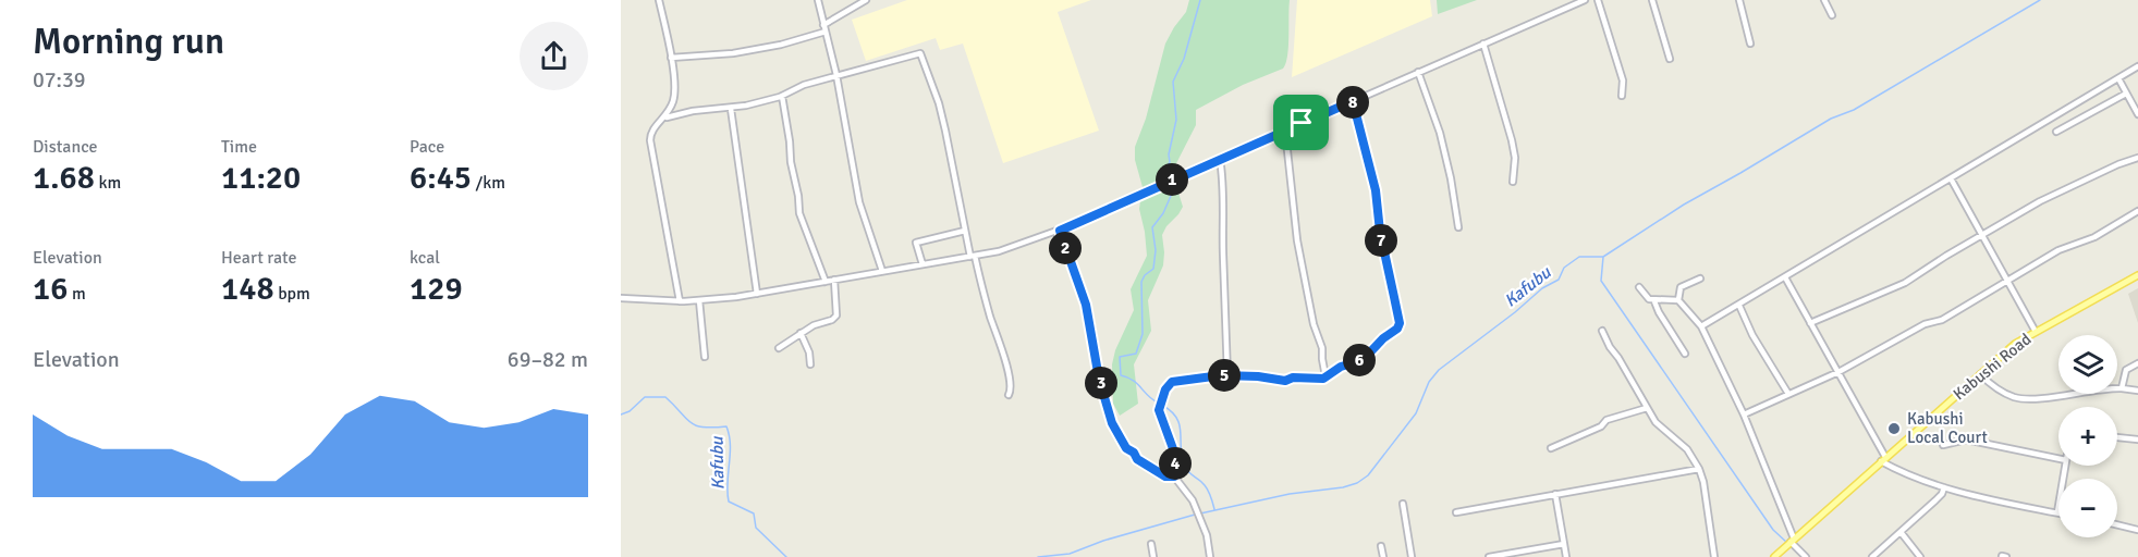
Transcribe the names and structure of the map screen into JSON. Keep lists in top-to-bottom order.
{
  "streets": {
    "main road": ["Kabushi Road"]
  },
  "water": ["Kafubu"],
  "places": ["Kabushi Local Court"],
  "page": {
    "heading": ["Morning run", "07:39"],
    "pins": [
      "8",
      "1",
      "7",
      "2",
      "6",
      "5",
      "3",
      "4"
    ],
    "stats": [
      ["Distance", "1.68 km"],
      ["Time", "11:20"],
      ["Pace", "6:45 /km"],
      ["Elevation", "16 m"],
      ["Heart rate", "148 bpm"],
      ["kcal", "129"]
    ],
    "chart": ["Elevation", "69–82 m"],
    "map_buttons": ["+", "−"]
  }
}
